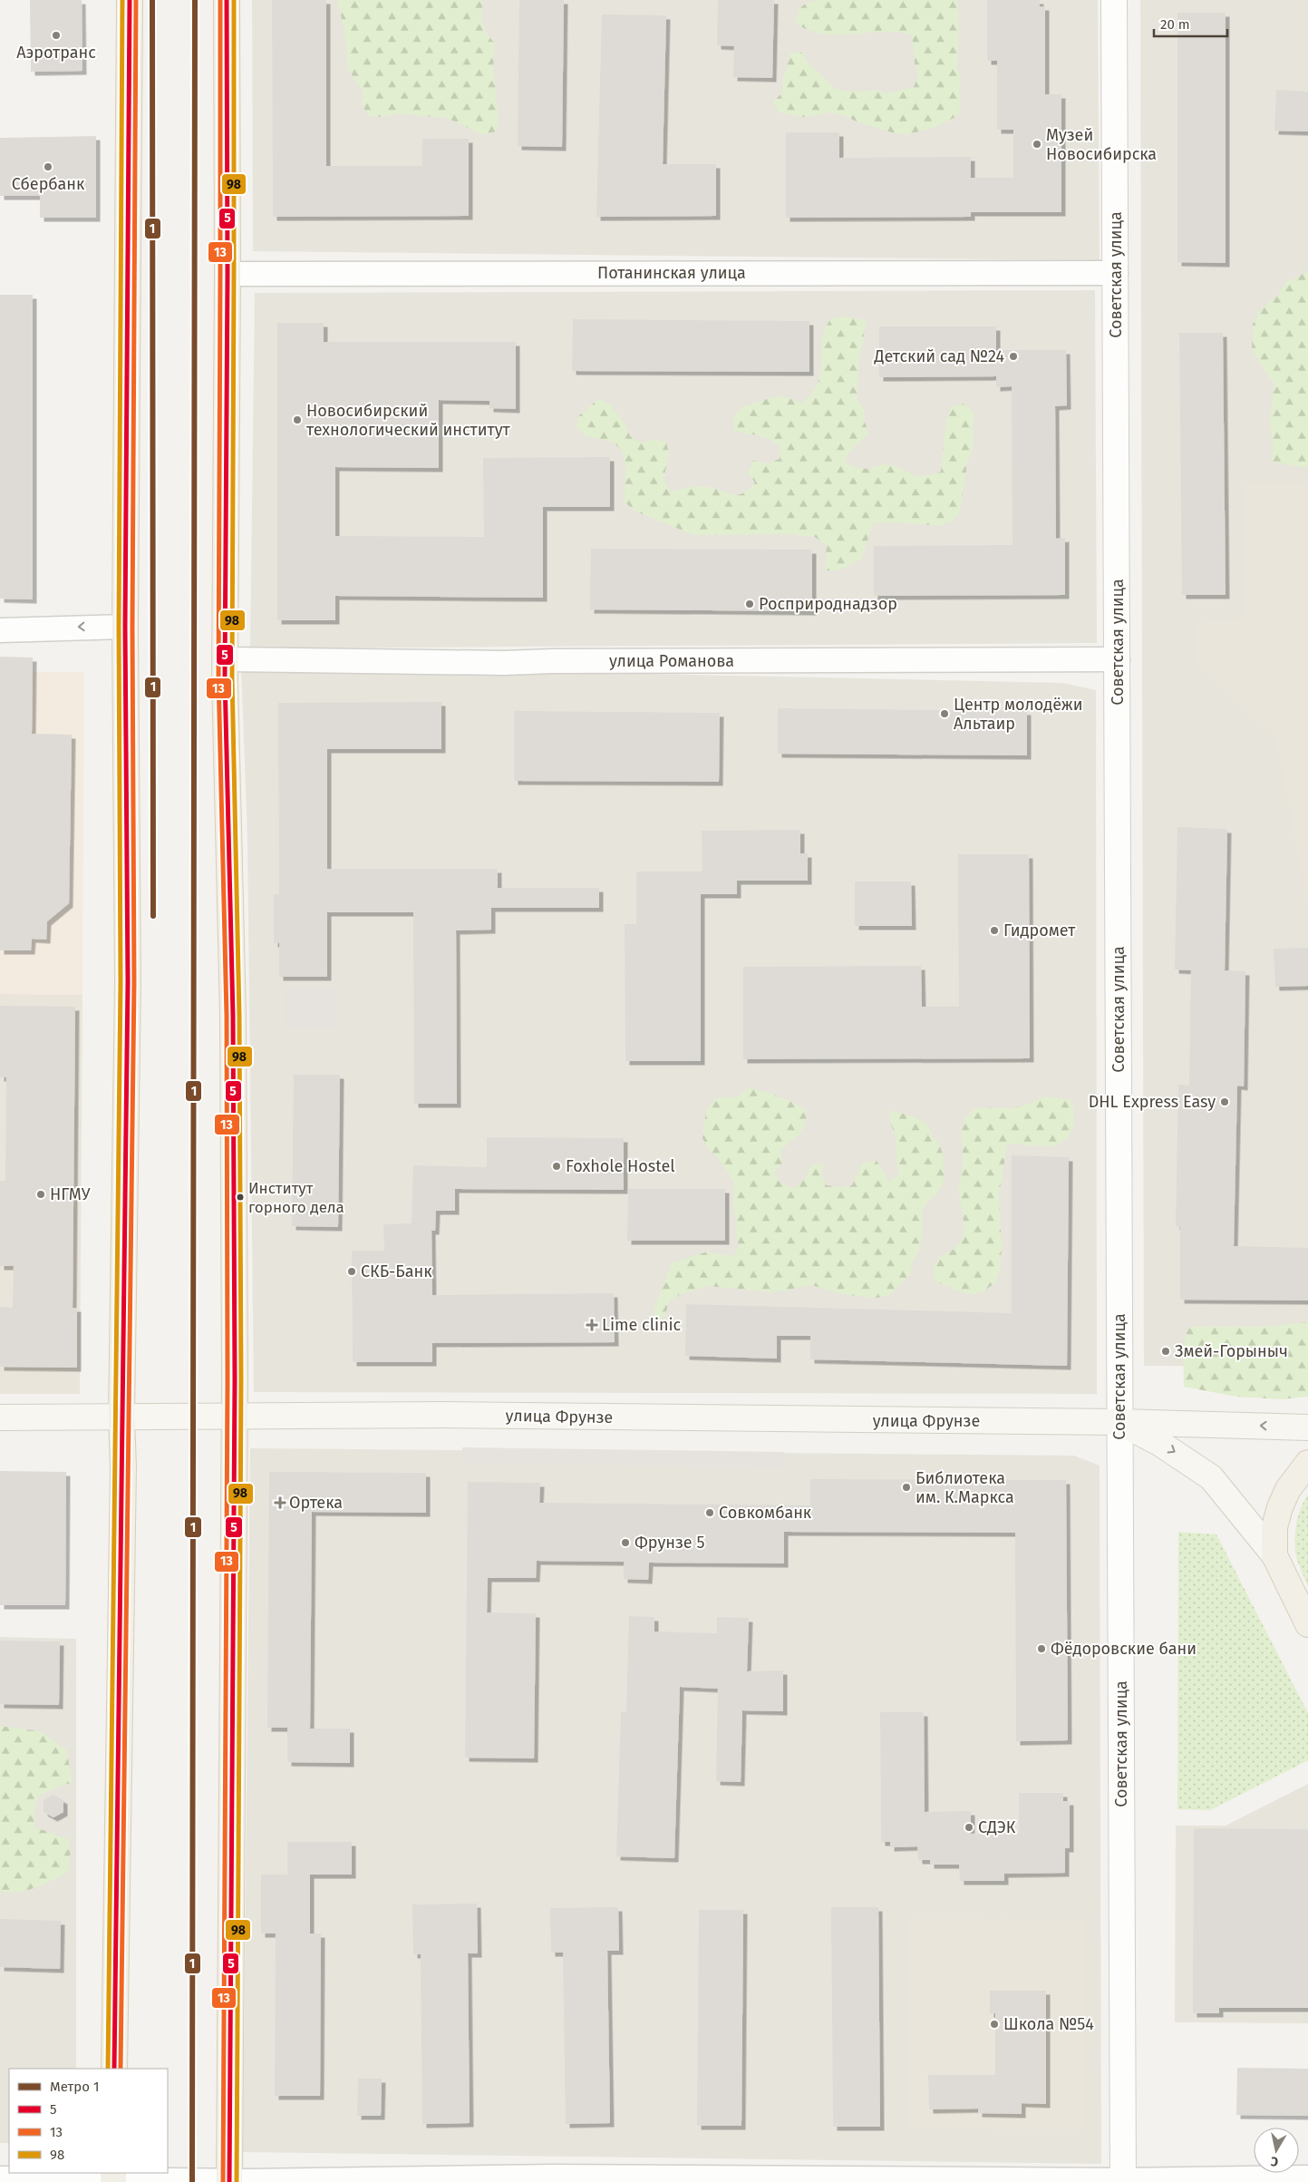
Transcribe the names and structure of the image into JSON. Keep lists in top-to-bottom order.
{
  "streets": {
    "main road": ["улица Фрунзе"],
    "street": ["Потанинская улица", "Советская улица", "улица Романова"]
  },
  "crossings": [
    ["Потанинская улица", "Советская улица"],
    ["Советская улица", "улица Романова"],
    ["Советская улица", "улица Фрунзе"]
  ],
  "places": {
    "other": [
      "Аэротранс",
      "Музей Новосибирска",
      "Сбербанк",
      "Детский сад №24",
      "Новосибирский технологический институт",
      "Росприроднадзор",
      "Центр молодёжи Альтаир",
      "Гидромет",
      "DHL Express Easy",
      "Foxhole Hostel",
      "НГМУ",
      "Институт горного дела",
      "СКБ-Банк",
      "Змей-Горыныч",
      "Библиотека им. К.Маркса",
      "Совкомбанк",
      "Фрунзе 5",
      "Фёдоровские бани",
      "СДЭК",
      "Школа №54"
    ],
    "health": ["Lime clinic", "Ортека"]
  },
  "lines": [
    "metro line 1",
    "transit line 5",
    "transit line 13",
    "transit line 98"
  ],
  "legend": [
    "Метро 1",
    "5",
    "13",
    "98"
  ],
  "scale_bar": "20 m",
  "north": "bottom"
}
